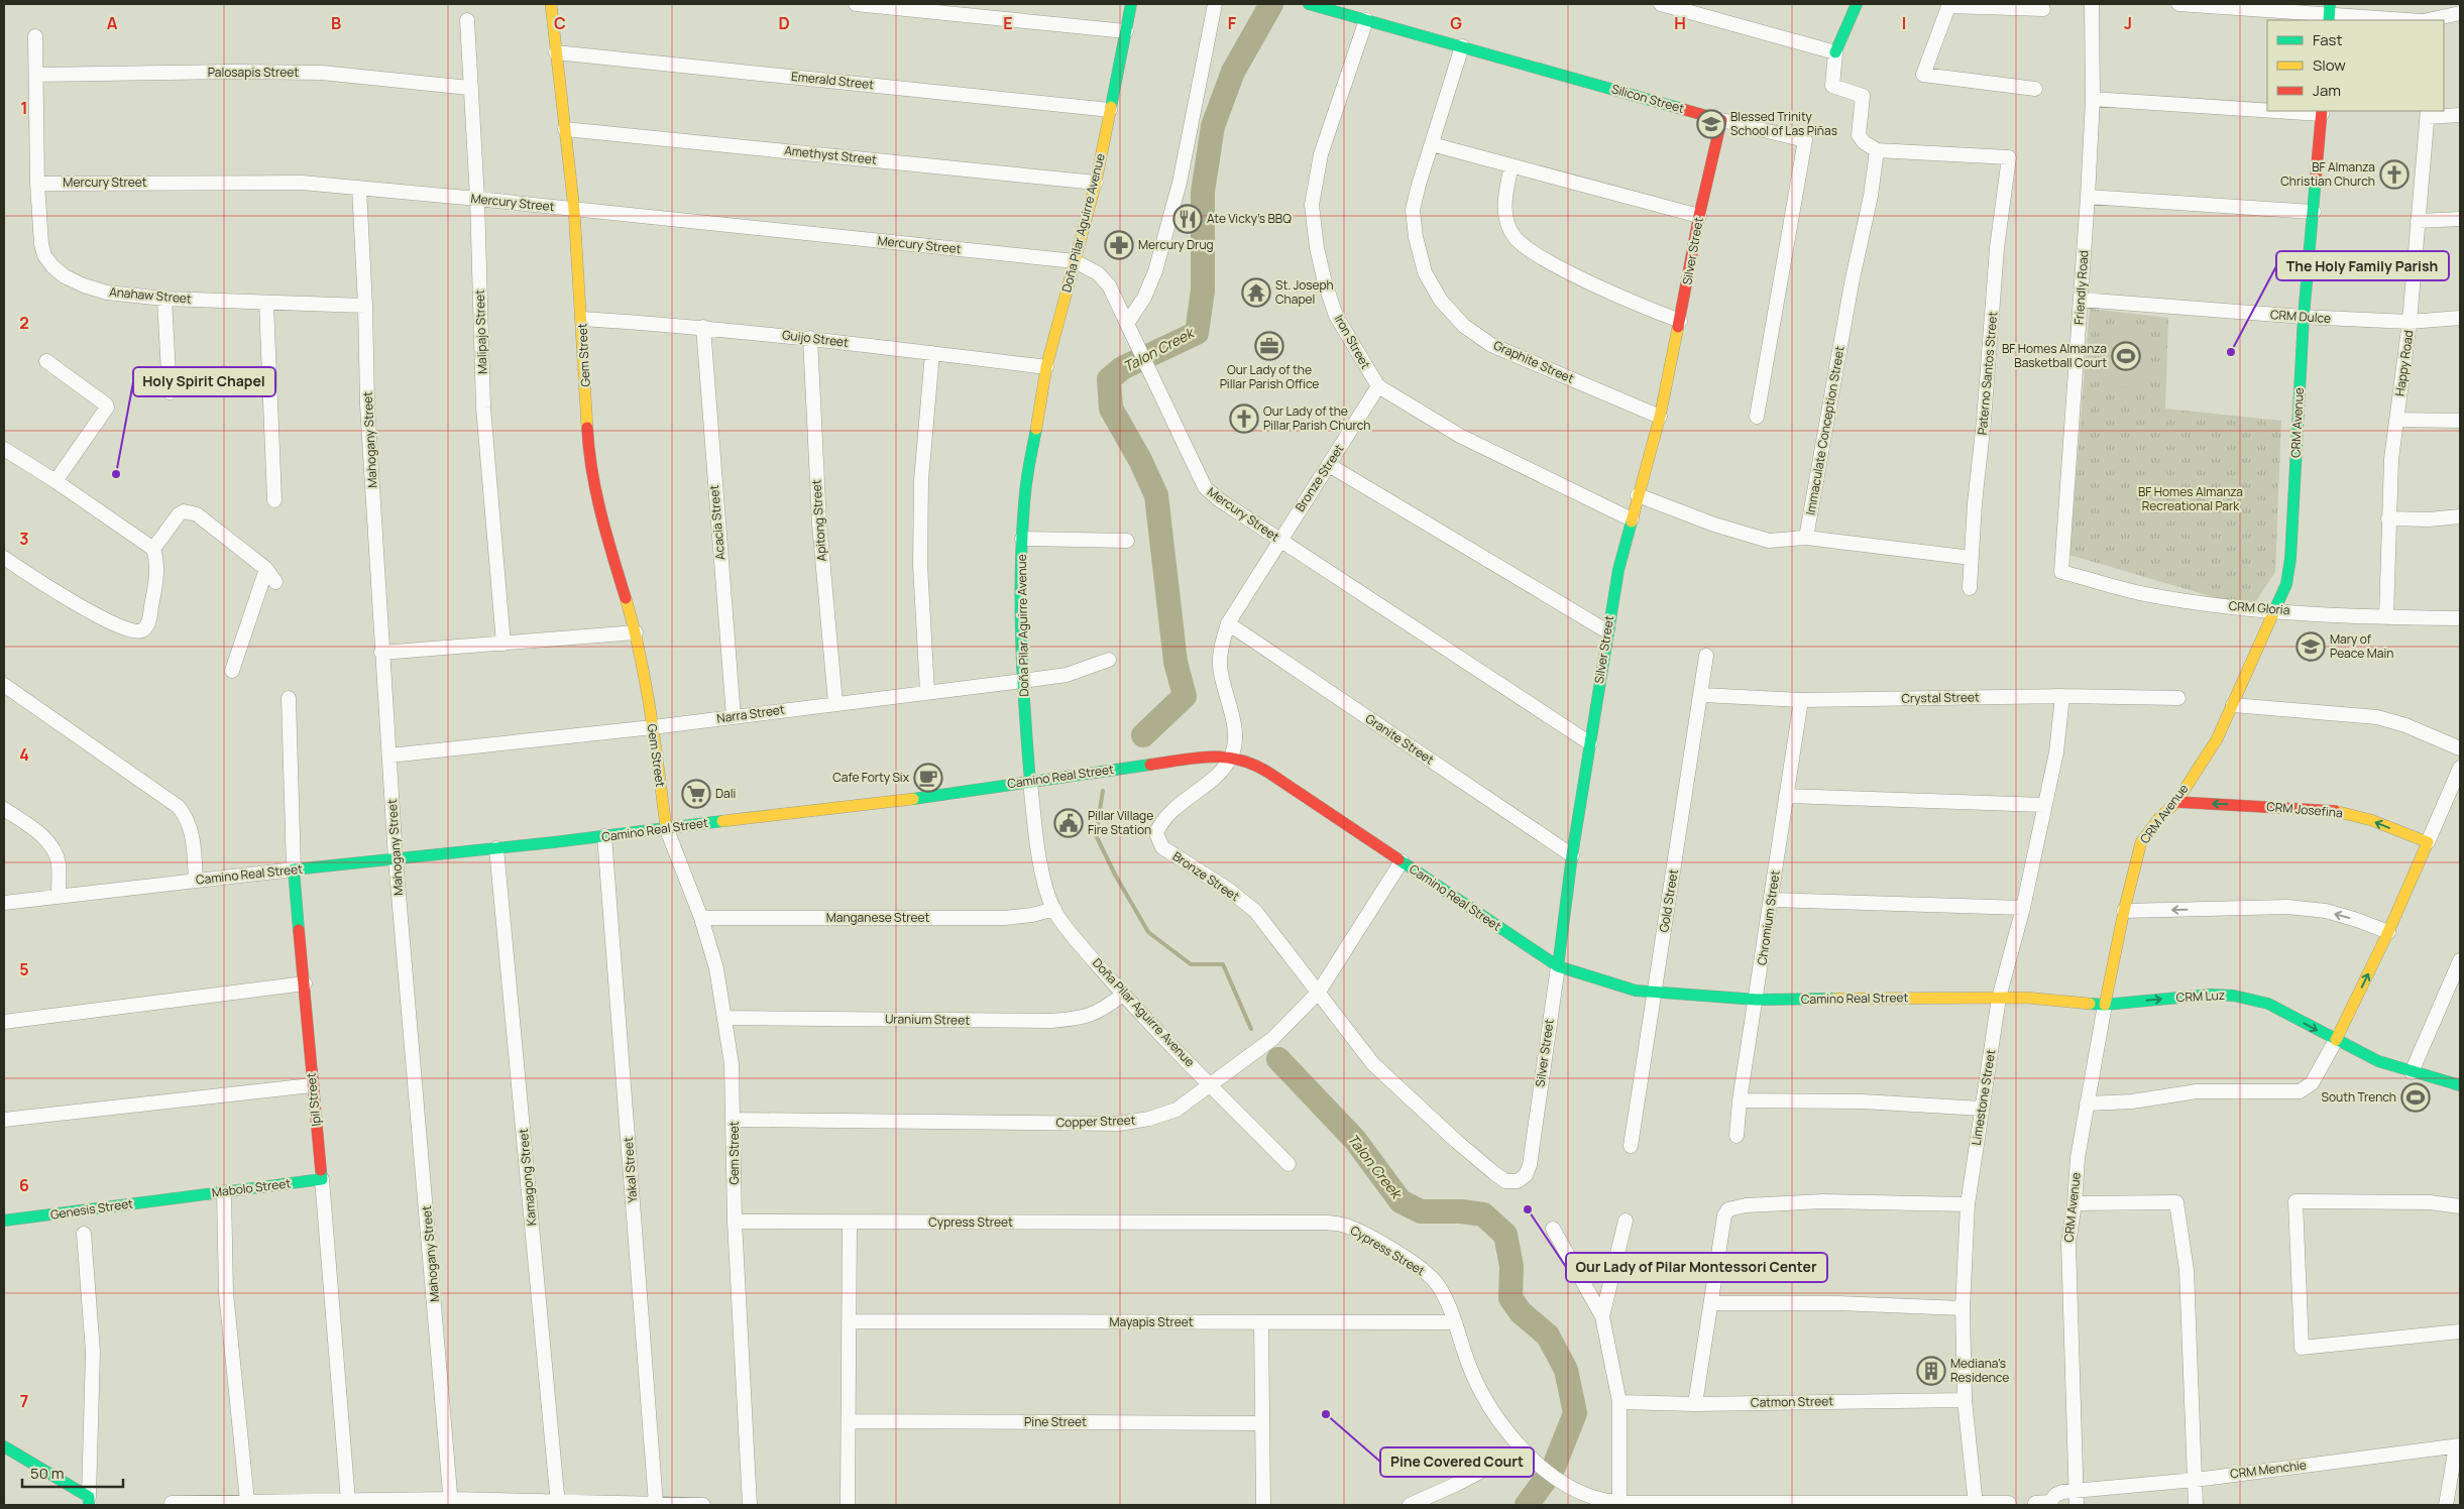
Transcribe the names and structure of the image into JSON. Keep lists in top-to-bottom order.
{
  "streets": {
    "street": [
      "Palosapis Street",
      "Emerald Street",
      "Silicon Street",
      "Amethyst Street",
      "Mercury Street",
      "Doña Pilar Aguirre Avenue",
      "Silver Street",
      "Friendly Road",
      "Anahaw Street",
      "CRM Dulce",
      "Malipajo Street",
      "Guijo Street",
      "Iron Street",
      "Gem Street",
      "Graphite Street",
      "Happy Road",
      "Paterno Santos Street",
      "CRM Avenue",
      "Immaculate Conception Street",
      "Mahogany Street",
      "Bronze Street",
      "Apitong Street",
      "Acacia Street",
      "CRM Gloria",
      "Crystal Street",
      "Narra Street",
      "Granite Street",
      "Camino Real Street",
      "CRM Josefina",
      "Gold Street",
      "Manganese Street",
      "Chromium Street",
      "CRM Luz",
      "Uranium Street",
      "Limestone Street",
      "Ipil Street",
      "Copper Street",
      "Yakal Street",
      "Kamagong Street",
      "Mabolo Street",
      "Genesis Street",
      "Cypress Street",
      "Mayapis Street",
      "Catmon Street",
      "Pine Street",
      "CRM Menchie"
    ]
  },
  "crossings": [
    ["Palosapis Street", "Anahaw Street"],
    ["Palosapis Street", "Malipajo Street"],
    ["Emerald Street", "Doña Pilar Aguirre Avenue"],
    ["Emerald Street", "Gem Street"],
    ["Silicon Street", "Silver Street"],
    ["Silicon Street", "Iron Street"],
    ["Silicon Street", "Graphite Street"],
    ["Amethyst Street", "Doña Pilar Aguirre Avenue"],
    ["Amethyst Street", "Gem Street"],
    ["Mercury Street", "Doña Pilar Aguirre Avenue"],
    ["Mercury Street", "Silver Street"],
    ["Mercury Street", "Anahaw Street"],
    ["Mercury Street", "Malipajo Street"],
    ["Mercury Street", "Gem Street"],
    ["Mercury Street", "Mahogany Street"],
    ["Mercury Street", "Bronze Street"],
    ["Doña Pilar Aguirre Avenue", "Guijo Street"],
    ["Doña Pilar Aguirre Avenue", "Narra Street"],
    ["Doña Pilar Aguirre Avenue", "Camino Real Street"],
    ["Doña Pilar Aguirre Avenue", "Manganese Street"],
    ["Doña Pilar Aguirre Avenue", "Uranium Street"],
    ["Doña Pilar Aguirre Avenue", "Copper Street"],
    ["Silver Street", "Iron Street"],
    ["Silver Street", "Graphite Street"],
    ["Silver Street", "Bronze Street"],
    ["Silver Street", "Granite Street"],
    ["Silver Street", "Camino Real Street"],
    ["Friendly Road", "CRM Dulce"],
    ["Friendly Road", "CRM Gloria"],
    ["Anahaw Street", "Mahogany Street"],
    ["CRM Dulce", "Happy Road"],
    ["CRM Dulce", "CRM Avenue"],
    ["Guijo Street", "Gem Street"],
    ["Guijo Street", "Apitong Street"],
    ["Guijo Street", "Acacia Street"],
    ["Iron Street", "Bronze Street"],
    ["Gem Street", "Narra Street"],
    ["Gem Street", "Camino Real Street"],
    ["Gem Street", "Manganese Street"],
    ["Gem Street", "Uranium Street"],
    ["Gem Street", "Copper Street"],
    ["Gem Street", "Cypress Street"],
    ["Happy Road", "CRM Gloria"],
    ["Paterno Santos Street", "Immaculate Conception Street"],
    ["CRM Avenue", "CRM Gloria"],
    ["CRM Avenue", "CRM Josefina"],
    ["CRM Avenue", "CRM Luz"],
    ["CRM Avenue", "CRM Menchie"],
    ["Mahogany Street", "Narra Street"],
    ["Mahogany Street", "Camino Real Street"],
    ["Bronze Street", "Granite Street"],
    ["Bronze Street", "Camino Real Street"],
    ["Bronze Street", "Copper Street"],
    ["Apitong Street", "Narra Street"],
    ["Acacia Street", "Narra Street"],
    ["Crystal Street", "Gold Street"],
    ["Crystal Street", "Chromium Street"],
    ["Crystal Street", "Limestone Street"],
    ["Camino Real Street", "Gold Street"],
    ["Camino Real Street", "Chromium Street"],
    ["Camino Real Street", "CRM Luz"],
    ["Camino Real Street", "Limestone Street"],
    ["Camino Real Street", "Ipil Street"],
    ["Camino Real Street", "Copper Street"],
    ["Camino Real Street", "Yakal Street"],
    ["Camino Real Street", "Kamagong Street"],
    ["Limestone Street", "Cypress Street"],
    ["Limestone Street", "Catmon Street"],
    ["Ipil Street", "Mabolo Street"],
    ["Mabolo Street", "Genesis Street"],
    ["Cypress Street", "Mayapis Street"]
  ],
  "water": ["Talon Creek"],
  "parks": ["BF Homes Almanza Recreational Park"],
  "places": {
    "school or university": ["Blessed Trinity School of Las Piñas", "Mary of Peace Main"],
    "church": ["BF Almanza Christian Church", "Our Lady of the Pillar Parish Church"],
    "restaurant": ["Ate Vicky's BBQ"],
    "pharmacy": ["Mercury Drug"],
    "temple": ["St. Joseph Chapel"],
    "office": ["Our Lady of the Pillar Parish Office"],
    "other": [
      "The Holy Family Parish",
      "Holy Spirit Chapel",
      "Our Lady of Pilar Montessori Center",
      "Pine Covered Court"
    ],
    "sports": ["BF Homes Almanza Basketball Court", "South Trench"],
    "cafe": ["Cafe Forty Six"],
    "supermarket": ["Dali"],
    "public building": ["Pillar Village Fire Station"],
    "building": ["Mediana's Residence"]
  },
  "legend": ["Fast", "Slow", "Jam"],
  "scale_bar": "50 m",
  "grid": {
    "columns": [
      "A",
      "B",
      "C",
      "D",
      "E",
      "F",
      "G",
      "H",
      "I",
      "J"
    ],
    "rows": [
      "1",
      "2",
      "3",
      "4",
      "5",
      "6",
      "7"
    ]
  }
}
